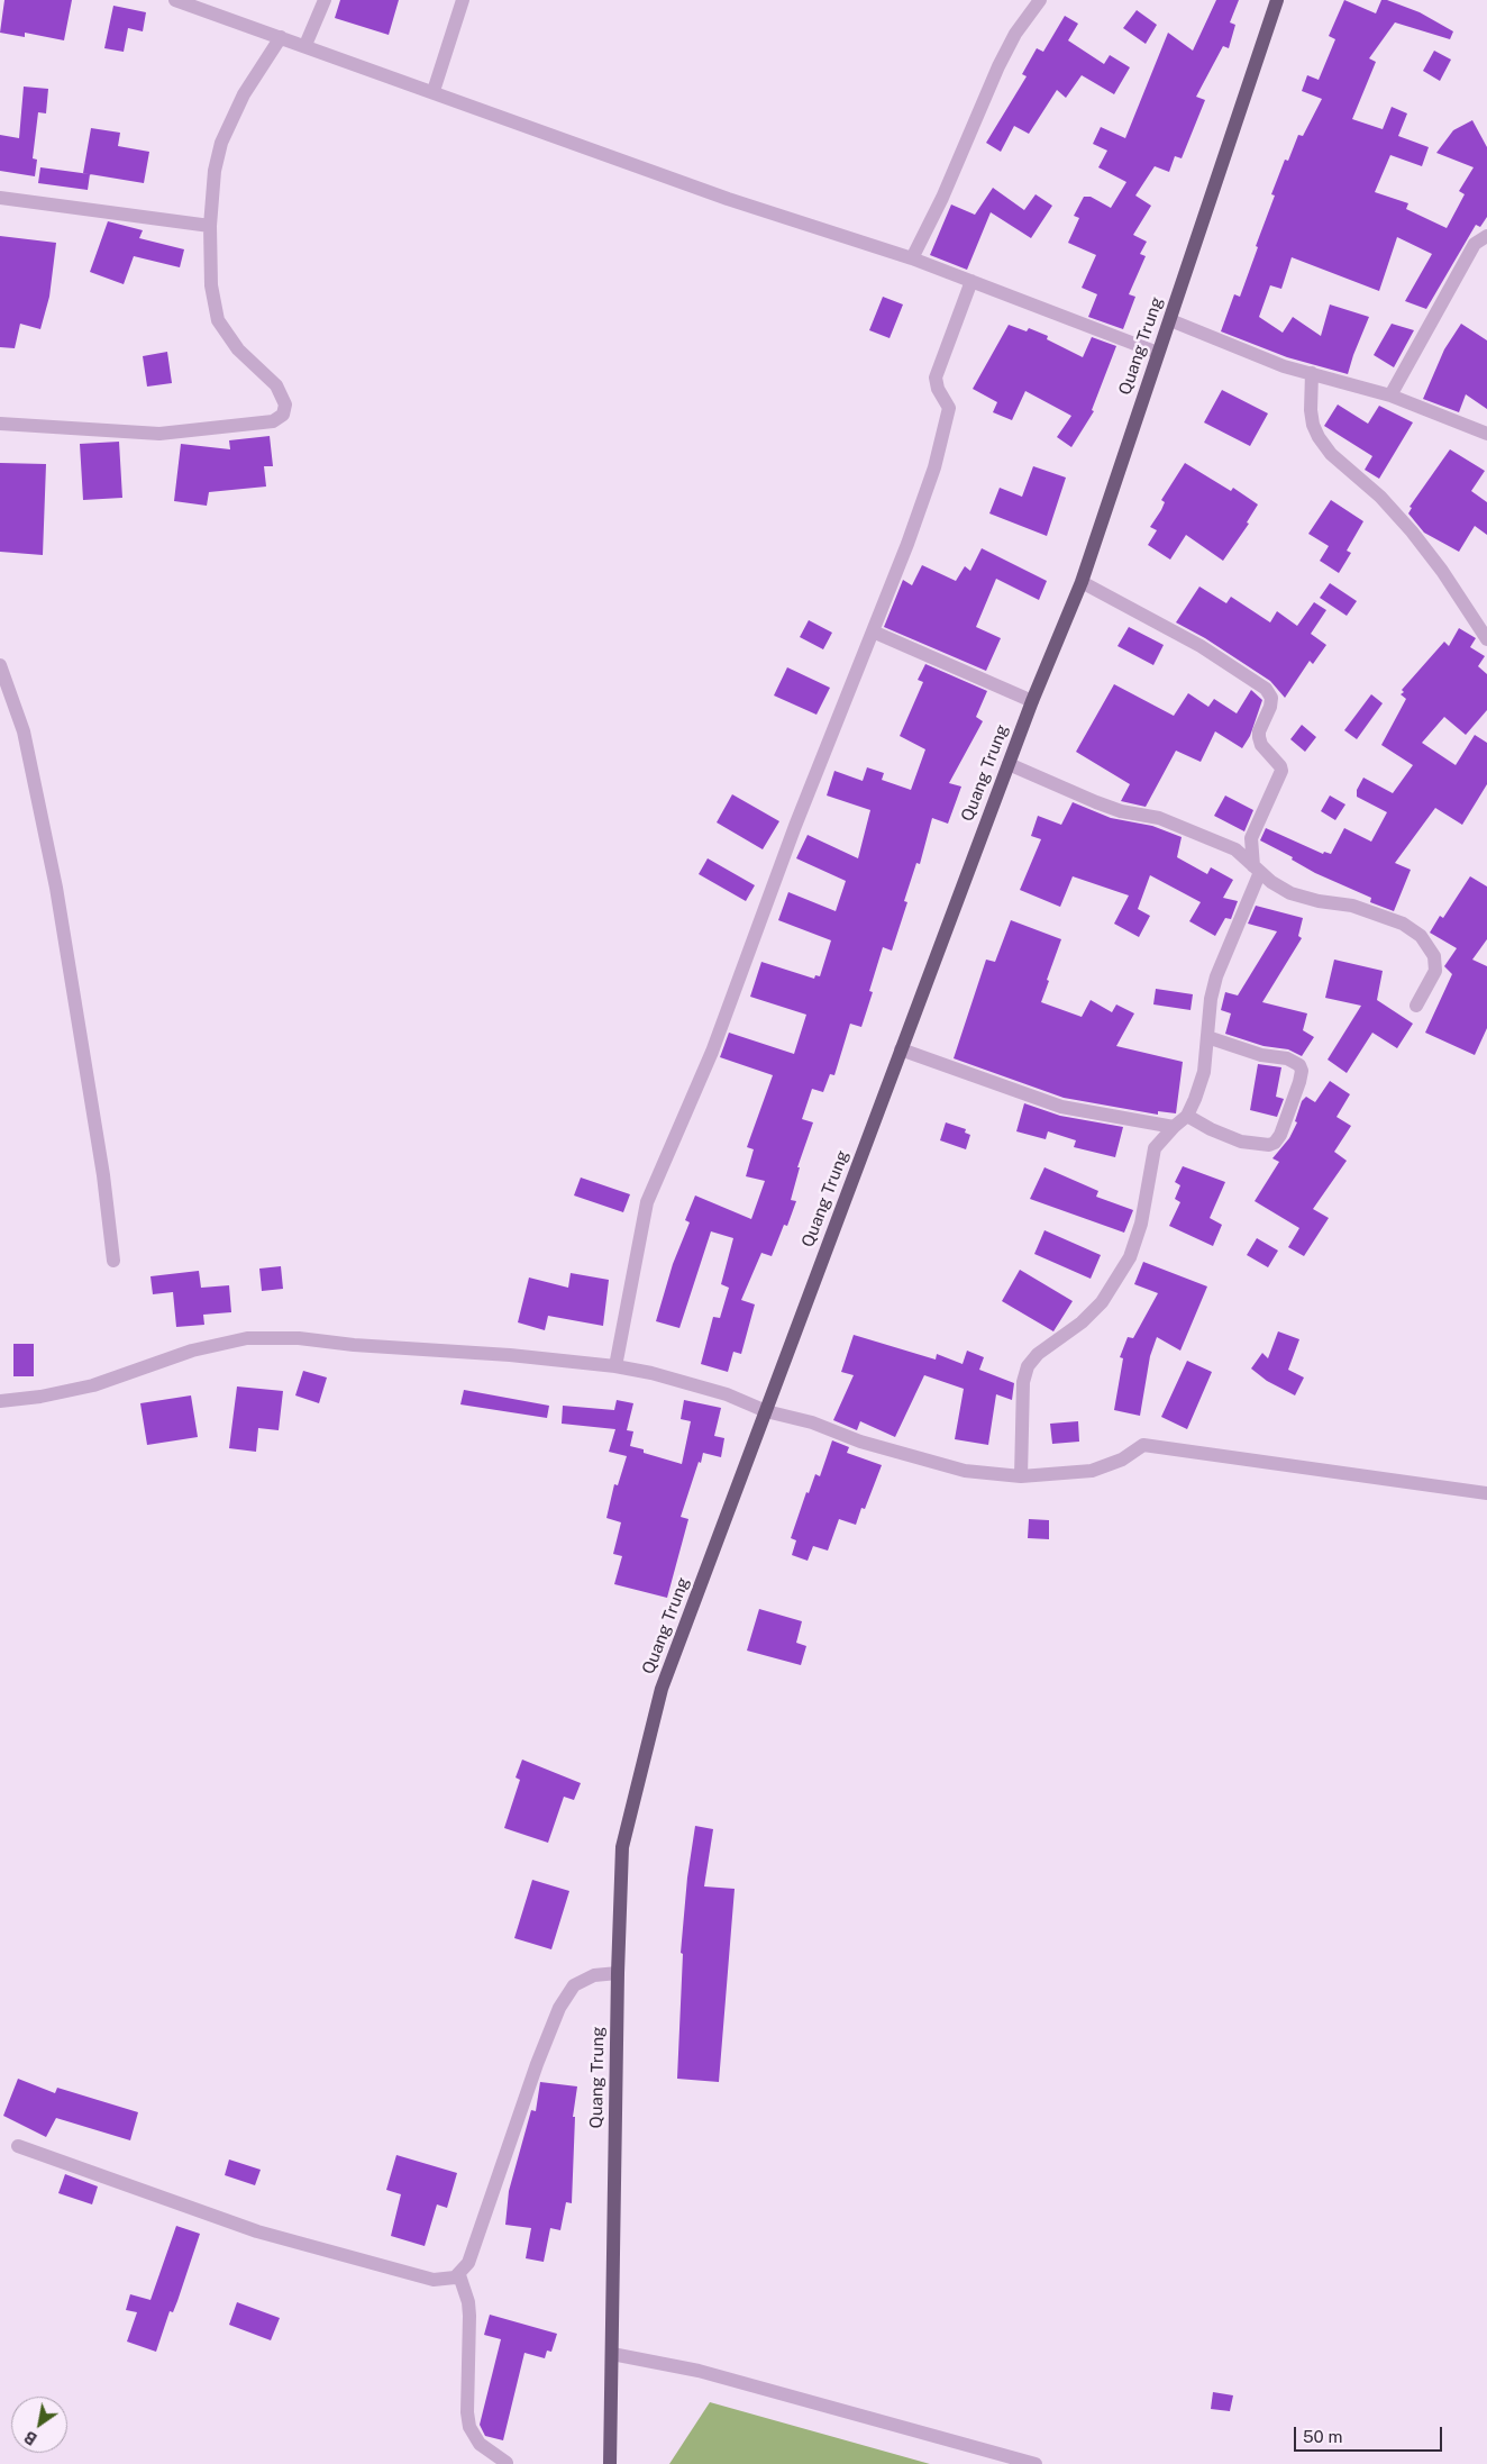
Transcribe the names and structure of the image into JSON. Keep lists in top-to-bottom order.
{
  "streets": {
    "main road": ["Quang Trung"]
  },
  "scale_bar": "50 m",
  "north": "bottom left"
}
